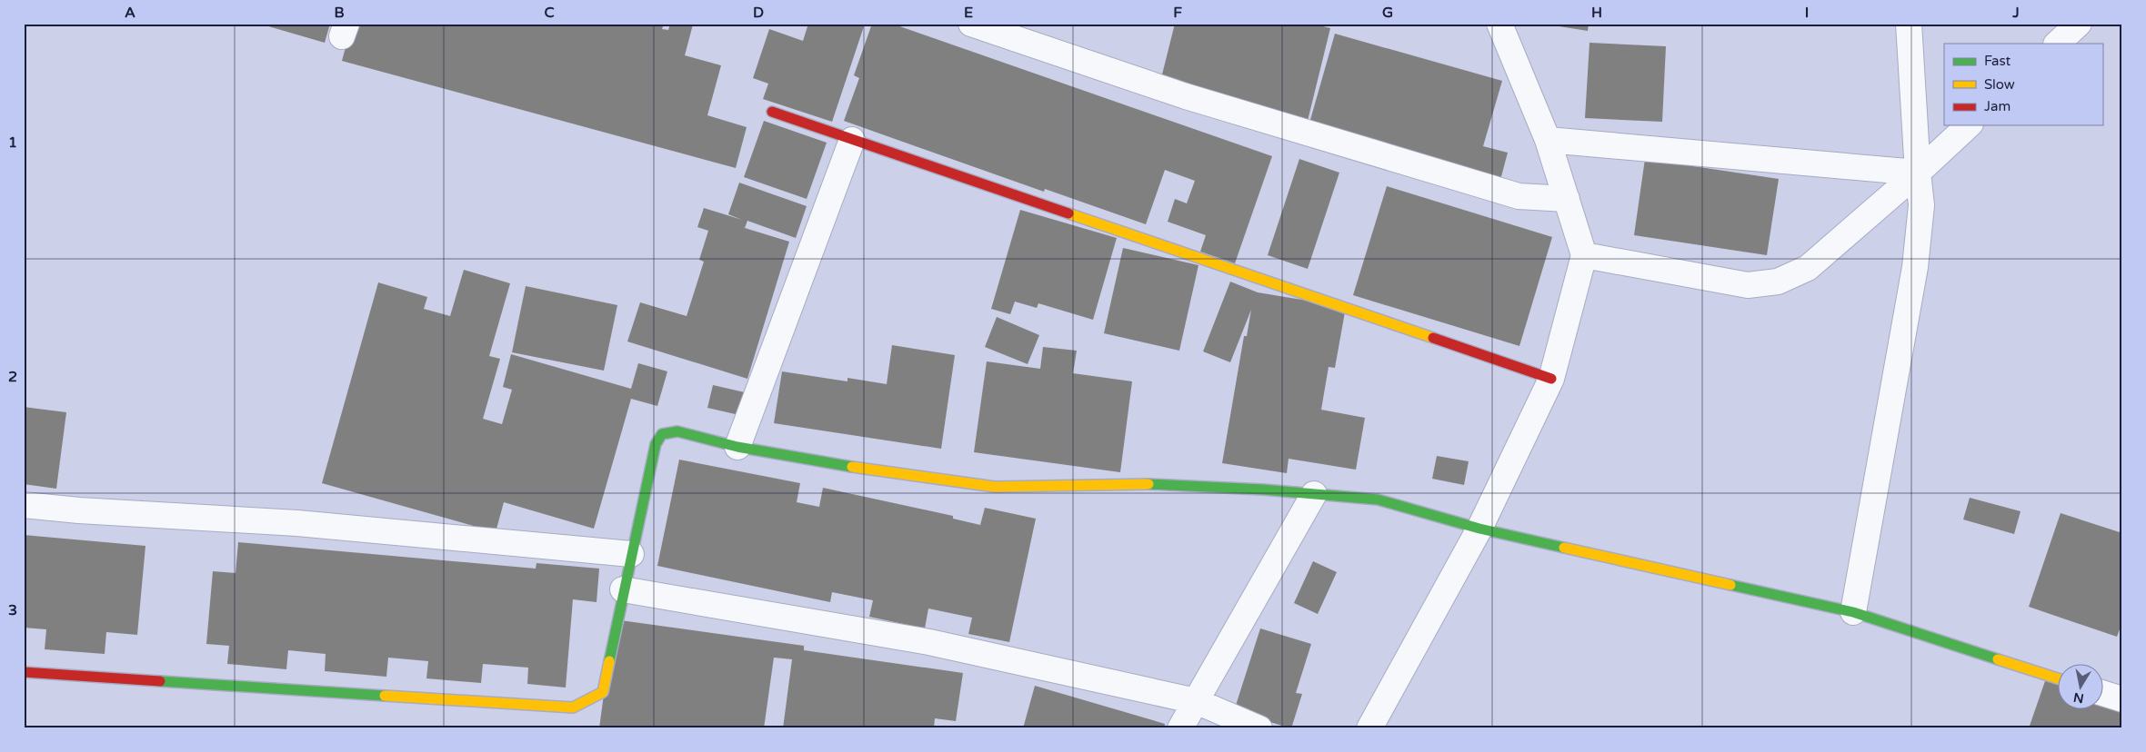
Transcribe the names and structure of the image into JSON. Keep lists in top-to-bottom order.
{
  "legend": ["Fast", "Slow", "Jam"],
  "north": "bottom",
  "grid": {
    "columns": [
      "A",
      "B",
      "C",
      "D",
      "E",
      "F",
      "G",
      "H",
      "I",
      "J"
    ],
    "rows": ["1", "2", "3"]
  }
}
